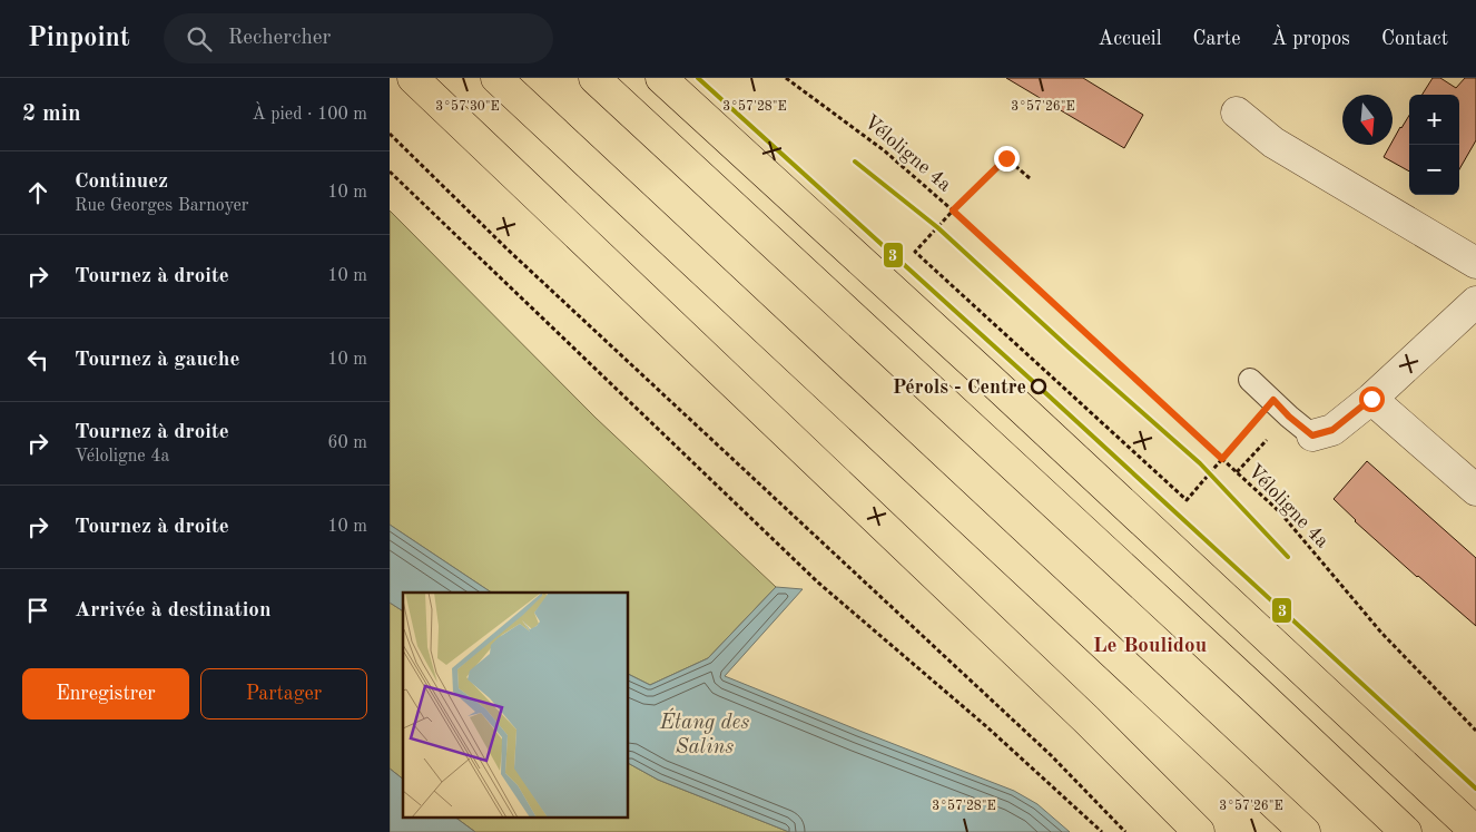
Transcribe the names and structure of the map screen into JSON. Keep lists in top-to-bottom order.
{
  "streets": {
    "path": ["Véloligne 4a"]
  },
  "districts": ["Le Boulidou"],
  "water": ["Étang des Salins"],
  "places": ["Pérols - Centre"],
  "lines": ["transit line 3"],
  "north": "bottom",
  "page": {
    "header": "Pinpoint",
    "search": "Rechercher",
    "nav": [
      "Accueil",
      "Carte",
      "À propos",
      "Contact"
    ],
    "heading": ["2 min", "À pied · 100 m"],
    "map_buttons": ["+", "−"],
    "list": [
      ["Continuez", "Rue Georges Barnoyer", "10 m"],
      ["Tournez à droite", "10 m"],
      ["Tournez à gauche", "10 m"],
      ["Tournez à droite", "Véloligne 4a", "60 m"],
      ["Tournez à droite", "10 m"],
      "Arrivée à destination"
    ],
    "buttons": ["Enregistrer", "Partager"]
  },
  "coordinates": ["3°57'30\"E", "3°57'28\"E", "3°57'26\"E"]
}
